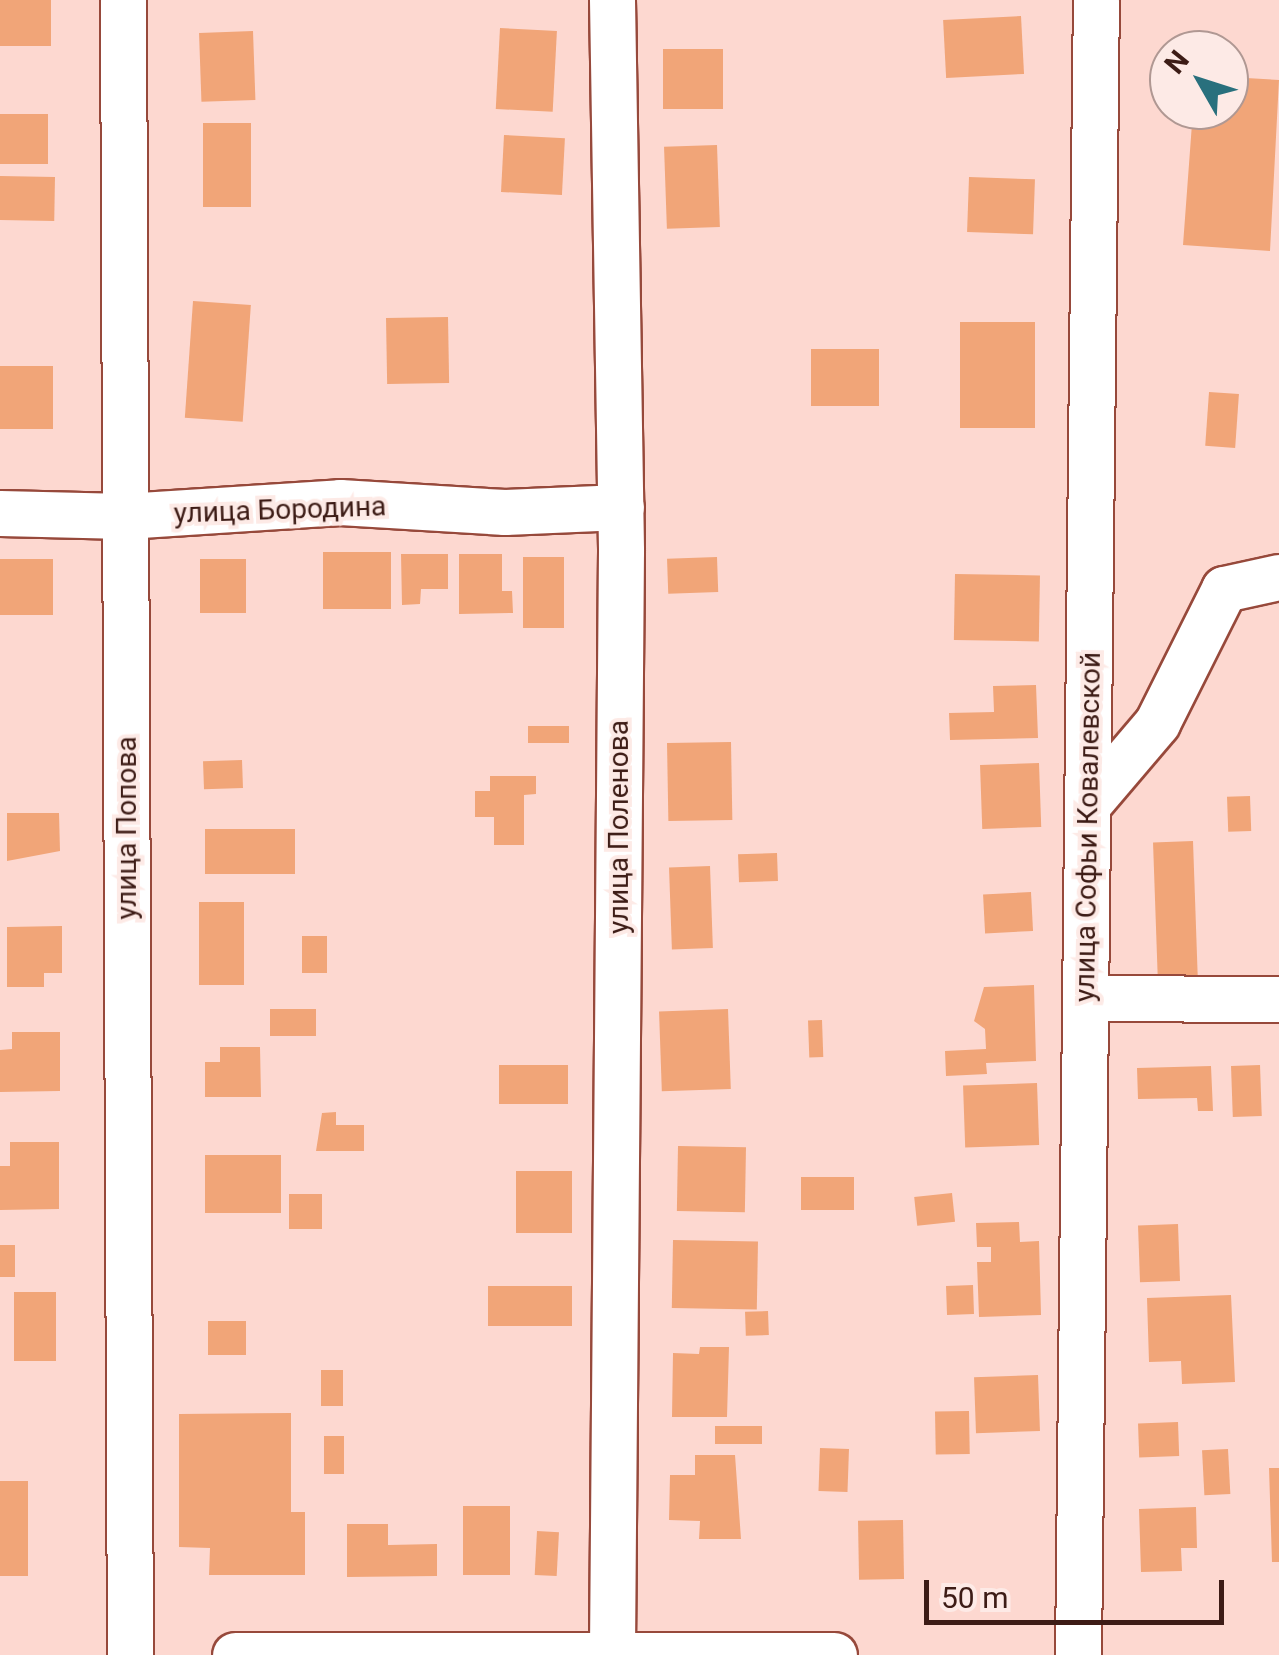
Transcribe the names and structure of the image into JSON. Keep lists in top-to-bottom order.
{
  "streets": {
    "street": [
      "улица Бородина",
      "улица Поленова",
      "улица Софьи Ковалевской",
      "улица Попова"
    ]
  },
  "crossings": [
    ["улица Бородина", "улица Поленова"],
    ["улица Бородина", "улица Попова"]
  ],
  "scale_bar": "50 m",
  "north": "top left"
}
